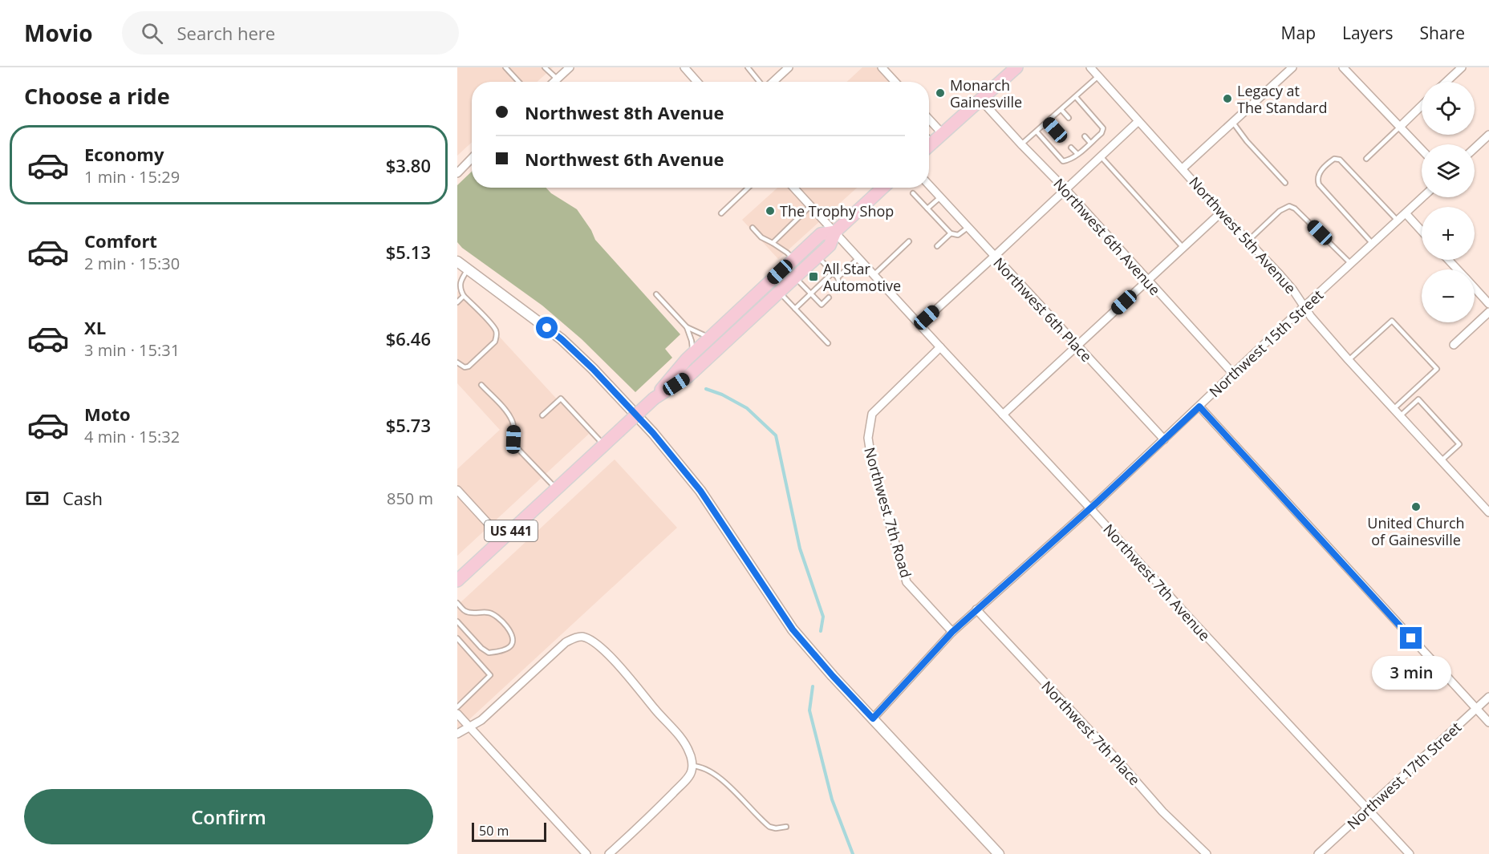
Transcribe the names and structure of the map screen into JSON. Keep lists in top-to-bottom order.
{
  "streets": {
    "main road": ["US 441"],
    "street": [
      "Northwest 5th Avenue",
      "Northwest 6th Avenue",
      "Northwest 6th Place",
      "Northwest 15th Street",
      "Northwest 7th Road",
      "Northwest 7th Avenue",
      "Northwest 7th Place",
      "Northwest 17th Street"
    ]
  },
  "crossings": [
    ["Northwest 5th Avenue", "Northwest 15th Street"],
    ["Northwest 6th Avenue", "Northwest 15th Street"],
    ["Northwest 6th Place", "Northwest 15th Street"],
    ["Northwest 15th Street", "Northwest 7th Road"],
    ["Northwest 15th Street", "Northwest 7th Avenue"],
    ["Northwest 15th Street", "Northwest 7th Place"],
    ["Northwest 7th Road", "Northwest 7th Avenue"],
    ["US 441", "Northwest 7th Avenue"],
    ["Northwest 7th Avenue", "Northwest 17th Street"]
  ],
  "places": {
    "other": [
      "Monarch Gainesville",
      "Legacy at The Standard",
      "The Trophy Shop",
      "United Church of Gainesville"
    ],
    "transit": ["All Star Automotive"]
  },
  "scale_bar": "50 m",
  "page": {
    "header": "Movio",
    "search": "Search here",
    "nav": ["Map", "Layers", "Share"],
    "heading": "Choose a ride",
    "map_buttons": ["+", "−"],
    "banner": ["Northwest 8th Avenue", "Northwest 6th Avenue"],
    "list": [
      {
        "name": "Economy",
        "note": "1 min · 15:29",
        "value": "$3.80"
      },
      {
        "name": "Comfort",
        "note": "2 min · 15:30",
        "value": "$5.13"
      },
      {
        "name": "XL",
        "note": "3 min · 15:31",
        "value": "$6.46"
      },
      {
        "name": "Moto",
        "note": "4 min · 15:32",
        "value": "$5.73"
      }
    ],
    "pay": ["Cash", "850 m"],
    "bubble": "3 min",
    "buttons": "Confirm",
    "scale": "50 m"
  }
}
